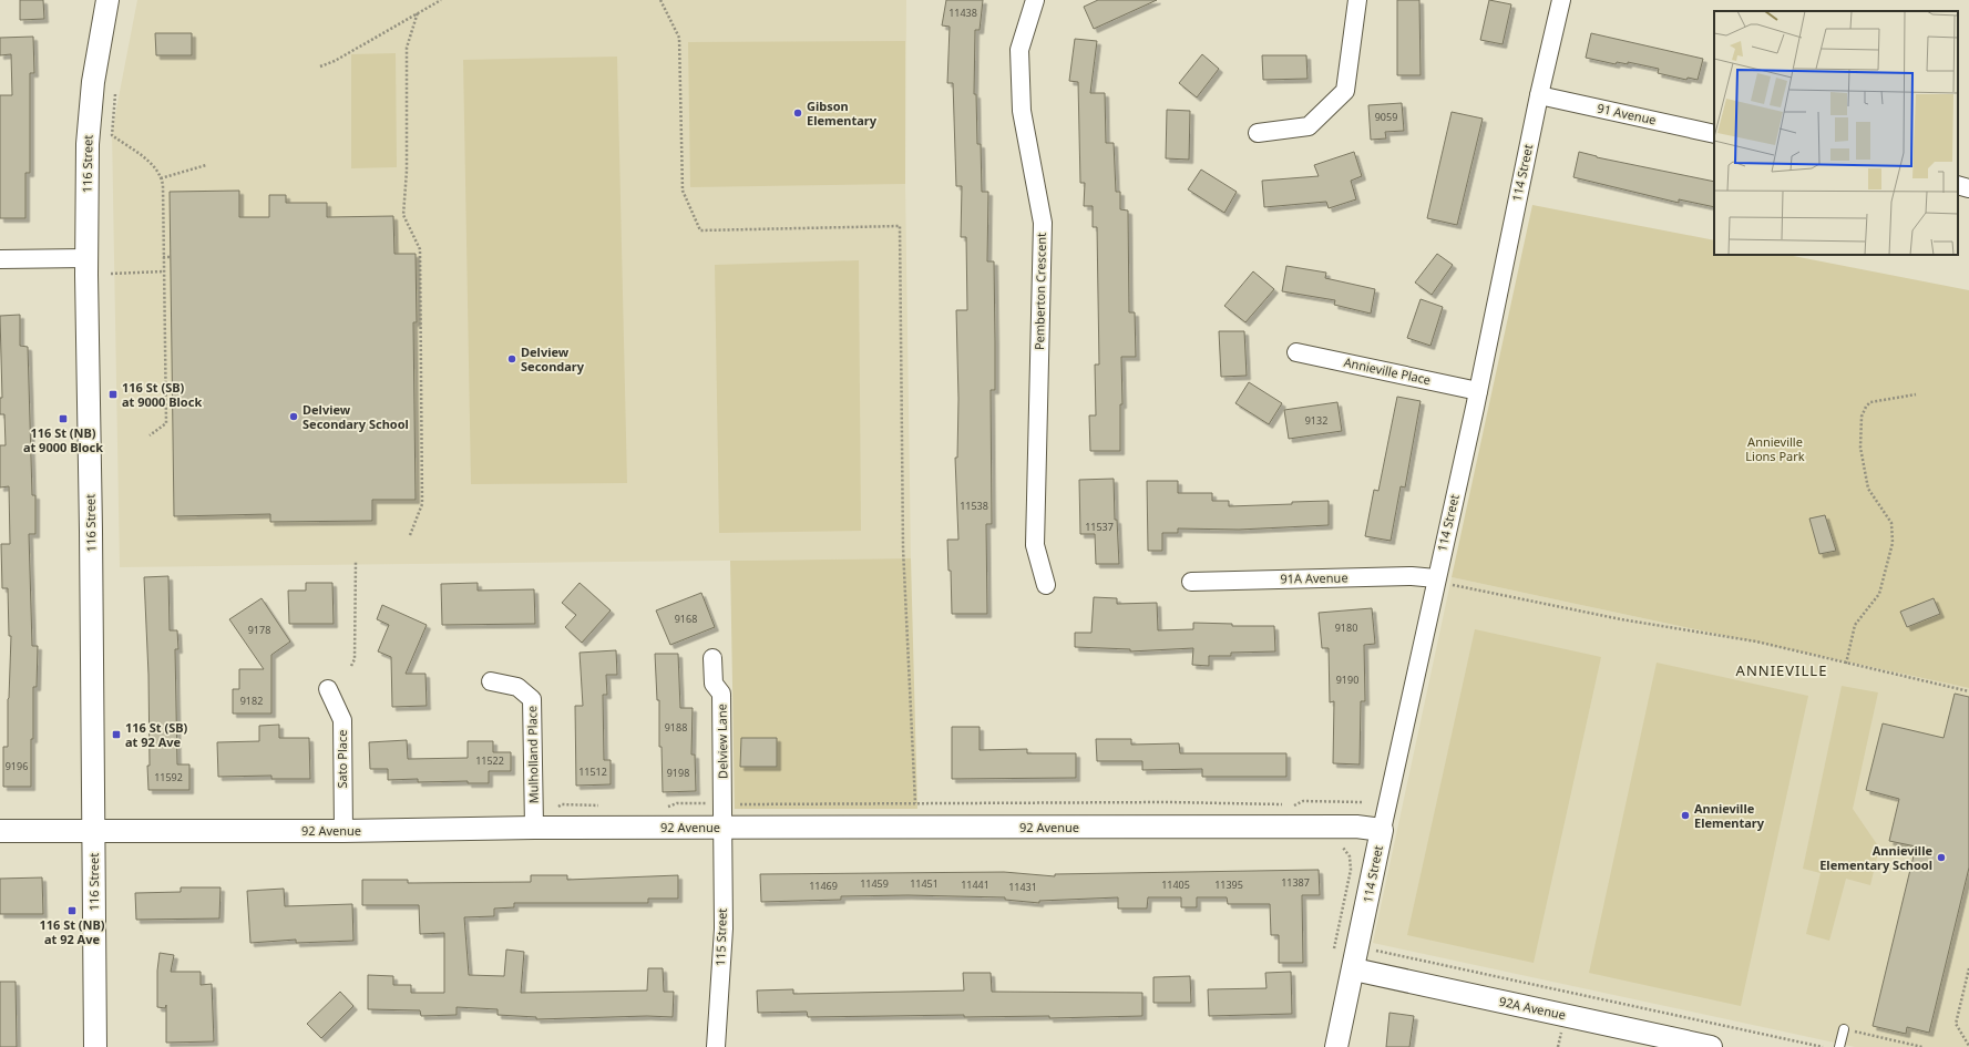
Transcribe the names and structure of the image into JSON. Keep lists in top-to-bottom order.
{
  "streets": {
    "street": [
      "91 Avenue",
      "116 Street",
      "114 Street",
      "Pemberton Crescent",
      "Annieville Place",
      "91A Avenue",
      "Delview Lane",
      "Mulholland Place",
      "Sato Place",
      "92 Avenue",
      "115 Street",
      "92A Avenue"
    ]
  },
  "crossings": [
    ["91 Avenue", "114 Street"],
    ["116 Street", "92 Avenue"],
    ["114 Street", "Annieville Place"],
    ["114 Street", "91A Avenue"],
    ["114 Street", "92 Avenue"],
    ["114 Street", "92A Avenue"],
    ["Delview Lane", "92 Avenue"],
    ["Delview Lane", "115 Street"],
    ["Mulholland Place", "92 Avenue"],
    ["Sato Place", "92 Avenue"],
    ["92 Avenue", "115 Street"]
  ],
  "districts": ["ANNIEVILLE"],
  "parks": ["Annieville Lions Park"],
  "places": {
    "other": [
      "Gibson Elementary",
      "Delview Secondary",
      "Delview Secondary School",
      "Annieville Elementary",
      "Annieville Elementary School"
    ],
    "transit": [
      "116 St (SB) at 9000 Block",
      "116 St (NB) at 9000 Block",
      "116 St (SB) at 92 Ave",
      "116 St (NB) at 92 Ave"
    ]
  },
  "house_numbers": [
    "11438",
    "9059",
    "9132",
    "11538",
    "11537",
    "9168",
    "9180",
    "9178",
    "9190",
    "9182",
    "9188",
    "11522",
    "9196",
    "11512",
    "9198",
    "11592",
    "11387",
    "11459",
    "11451",
    "11441",
    "11405",
    "11395",
    "11469",
    "11431"
  ]
}
